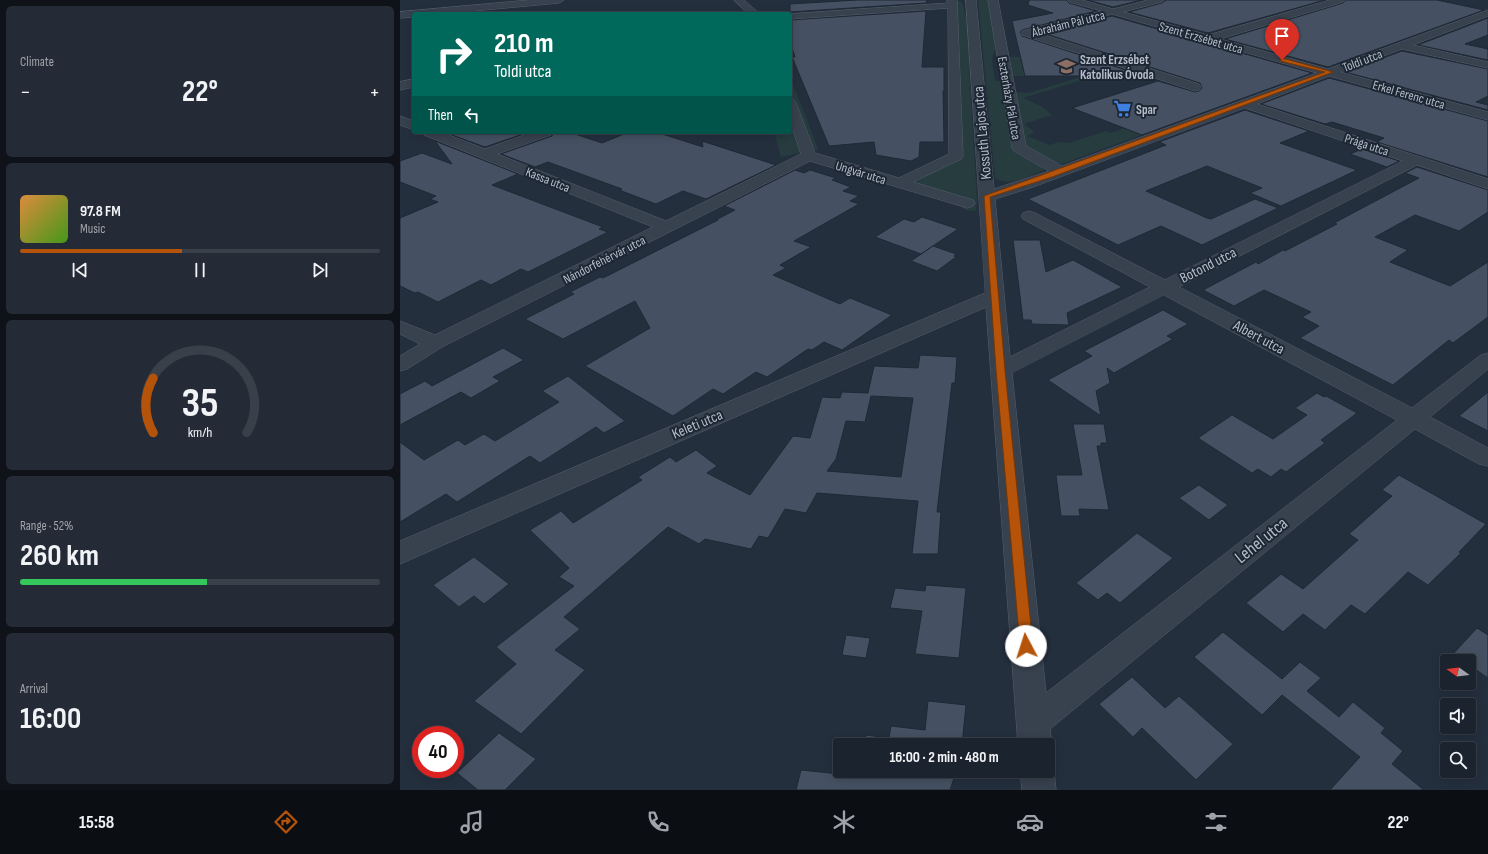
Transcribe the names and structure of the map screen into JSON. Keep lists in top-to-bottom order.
{
  "streets": {
    "street": [
      "Ábrahám Pál utca",
      "Szent Erzsébet utca",
      "Toldi utca",
      "Erkel Ferenc utca",
      "Eszterházy Pál utca",
      "Kossuth Lajos utca",
      "Prága utca",
      "Ungvár utca",
      "Kassa utca",
      "Nándorfehérvár utca",
      "Botond utca",
      "Albert utca",
      "Keleti utca",
      "Lehel utca"
    ]
  },
  "crossings": [
    ["Ábrahám Pál utca", "Szent Erzsébet utca"],
    ["Ábrahám Pál utca", "Eszterházy Pál utca"],
    ["Szent Erzsébet utca", "Toldi utca"],
    ["Szent Erzsébet utca", "Erkel Ferenc utca"],
    ["Toldi utca", "Erkel Ferenc utca"],
    ["Toldi utca", "Eszterházy Pál utca"],
    ["Toldi utca", "Kossuth Lajos utca"],
    ["Toldi utca", "Prága utca"],
    ["Toldi utca", "Ungvár utca"],
    ["Kossuth Lajos utca", "Ungvár utca"],
    ["Kossuth Lajos utca", "Botond utca"],
    ["Kossuth Lajos utca", "Keleti utca"],
    ["Kossuth Lajos utca", "Lehel utca"],
    ["Prága utca", "Botond utca"],
    ["Ungvár utca", "Nándorfehérvár utca"],
    ["Kassa utca", "Nándorfehérvár utca"],
    ["Botond utca", "Albert utca"],
    ["Albert utca", "Lehel utca"]
  ],
  "places": {
    "school or university": ["Szent Erzsébet Katolikus Óvoda"],
    "supermarket": ["Spar"]
  },
  "north": "left",
  "page": {
    "tile": [
      "Climate",
      ["Range · 52%", "260 km"],
      ["Arrival", "16:00"]
    ],
    "turn": ["210 m", "Toldi utca"],
    "heat": ["−", "22°", "+"],
    "then": "Then",
    "song": ["97.8 FM", "Music"],
    "limit": "40",
    "trip": "16:00 · 2 min · 480 m",
    "tabs": ["15:58", "22°"],
    "gauge": ["35", "km/h"]
  }
}
